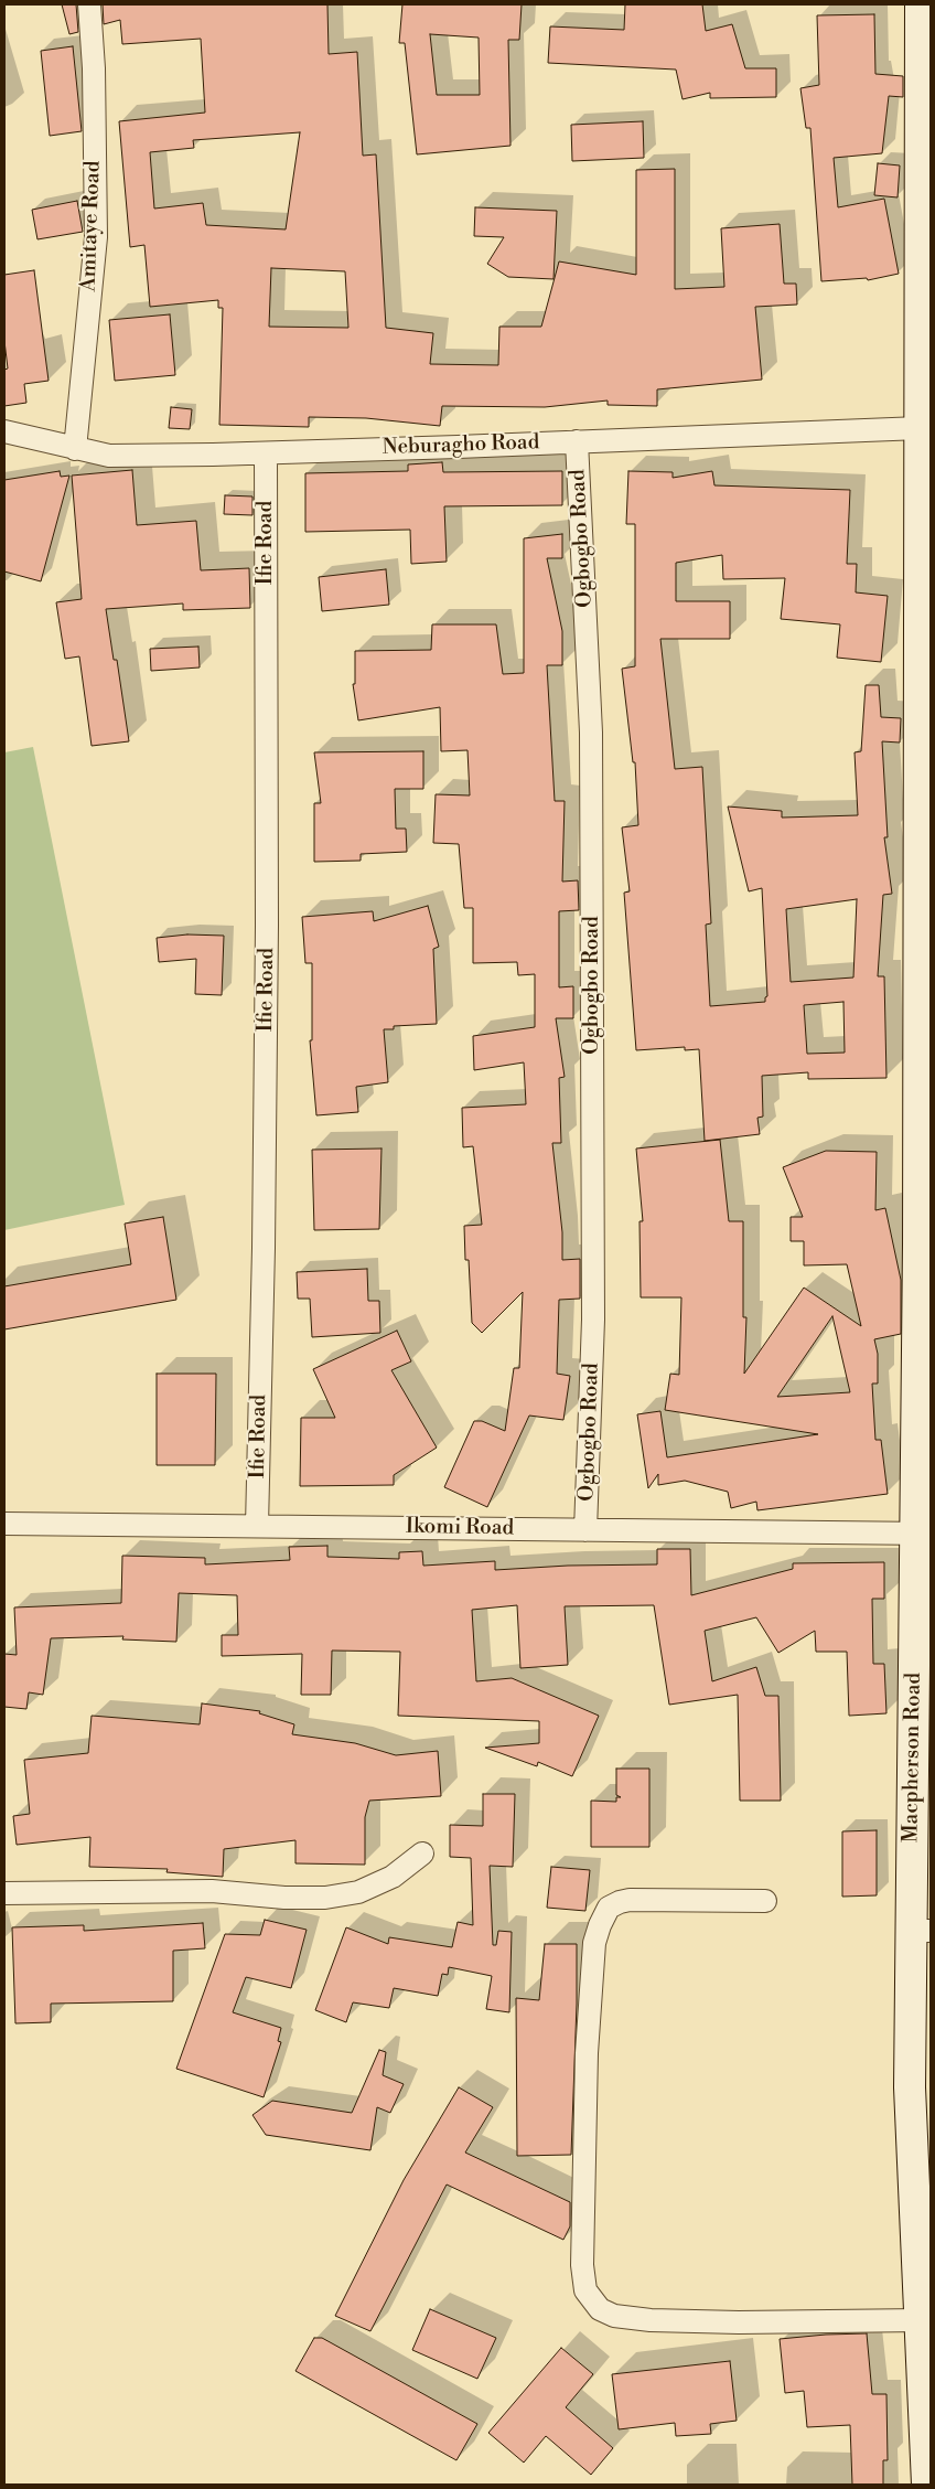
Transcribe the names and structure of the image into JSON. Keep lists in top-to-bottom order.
{
  "streets": {
    "street": [
      "Amitaye Road",
      "Neburagho Road",
      "Ogbogbo Road",
      "Ifie Road",
      "Ikomi Road",
      "Macpherson Road"
    ]
  },
  "crossings": [
    ["Amitaye Road", "Neburagho Road"],
    ["Neburagho Road", "Ogbogbo Road"],
    ["Neburagho Road", "Ifie Road"],
    ["Neburagho Road", "Macpherson Road"],
    ["Ogbogbo Road", "Ikomi Road"],
    ["Ifie Road", "Ikomi Road"],
    ["Ikomi Road", "Macpherson Road"]
  ]
}
